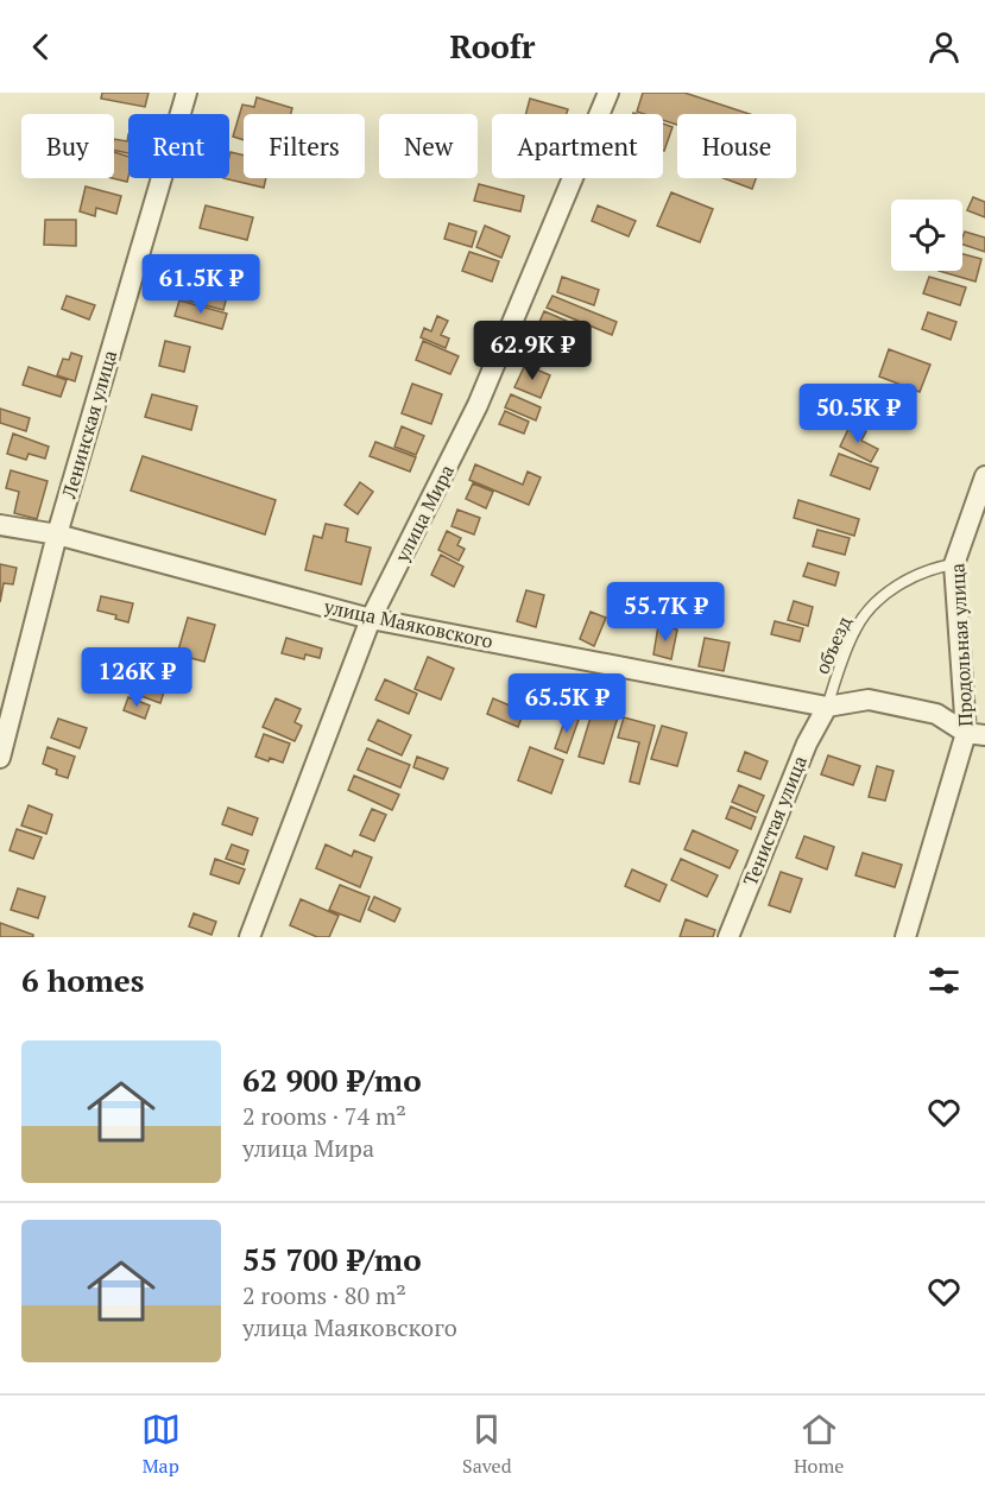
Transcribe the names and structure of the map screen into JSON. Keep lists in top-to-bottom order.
{
  "streets": {
    "street": [
      "Ленинская улица",
      "улица Мира",
      "улица Маяковского",
      "Продольная улица",
      "Тенистая улица"
    ],
    "lane": ["объезд"]
  },
  "crossings": [
    ["Ленинская улица", "улица Маяковского"],
    ["улица Мира", "улица Маяковского"],
    ["улица Маяковского", "объезд"],
    ["улица Маяковского", "Продольная улица"],
    ["улица Маяковского", "Тенистая улица"],
    ["объезд", "Продольная улица"],
    ["объезд", "Тенистая улица"]
  ],
  "page": {
    "header": "Roofr",
    "chip": [
      "Buy",
      "Rent",
      "Filters",
      "New",
      "Apartment",
      "House"
    ],
    "price": [
      "61.5K ₽",
      "62.9K ₽",
      "50.5K ₽",
      "55.7K ₽",
      "126K ₽",
      "65.5K ₽"
    ],
    "heading": "6 homes",
    "list": [
      {
        "name": "62 900 ₽/mo",
        "note": "2 rooms · 74 m² · улица Мира"
      },
      {
        "name": "55 700 ₽/mo",
        "note": "2 rooms · 80 m² · улица Маяковского"
      }
    ],
    "tabs": ["Map", "Saved", "Home"]
  }
}
